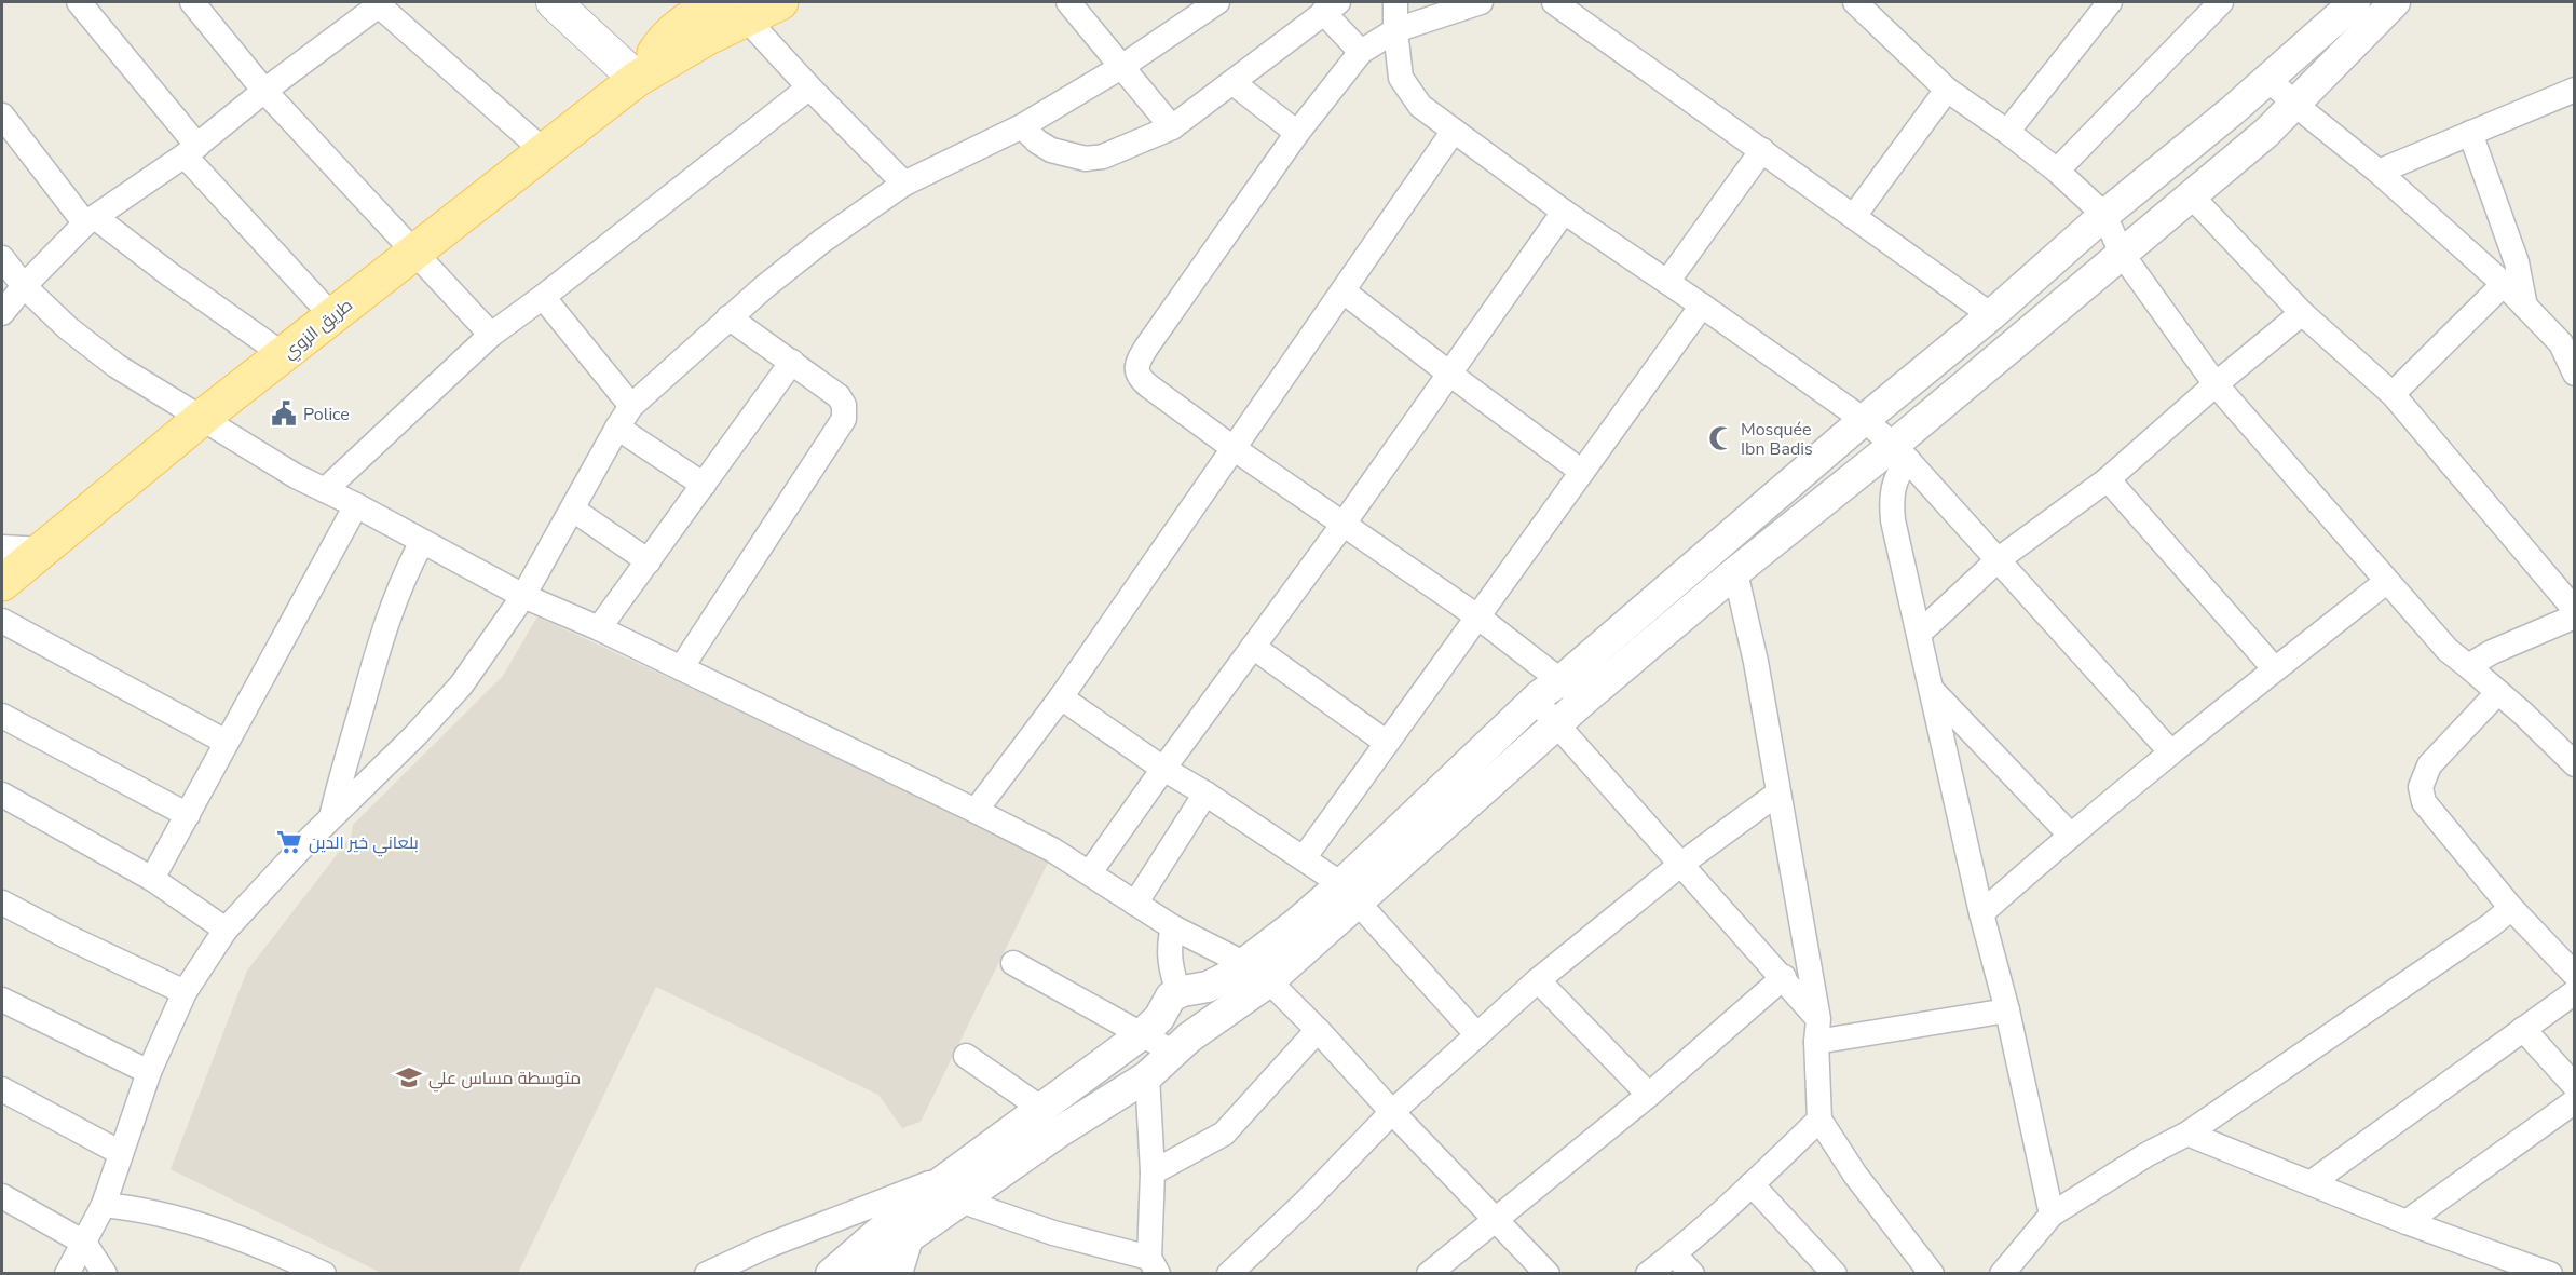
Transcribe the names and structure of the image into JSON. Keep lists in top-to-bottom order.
{
  "streets": {
    "main road": ["طريق الزوي"]
  },
  "places": {
    "public building": ["Police"],
    "mosque": ["Mosquée Ibn Badis"],
    "supermarket": ["بلعاني خير الدين"],
    "school or university": ["متوسطة مساس علي"]
  }
}
